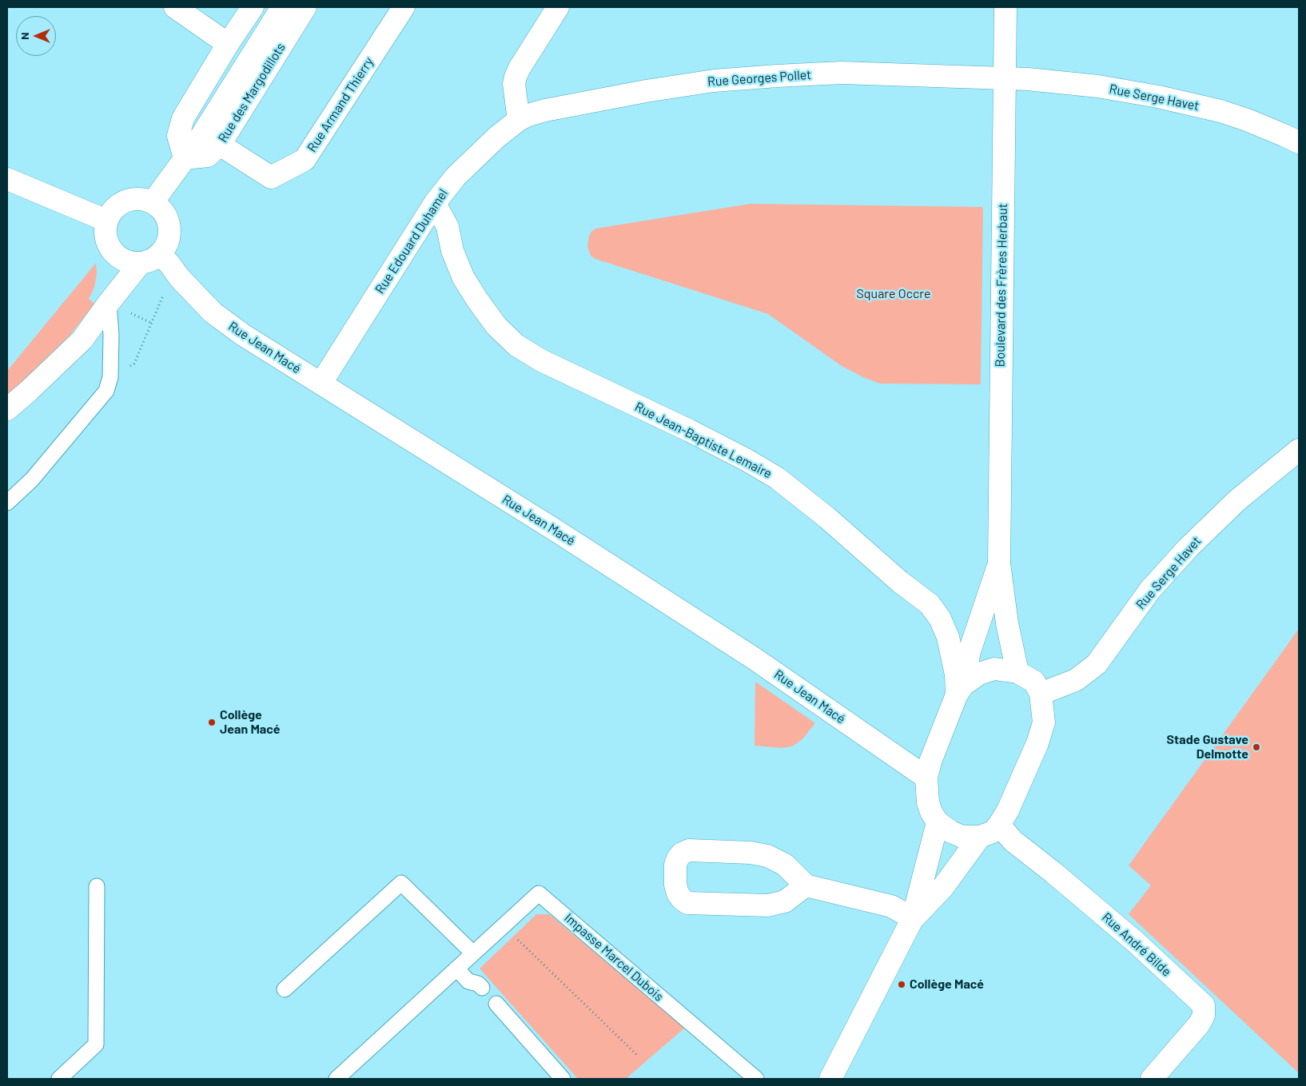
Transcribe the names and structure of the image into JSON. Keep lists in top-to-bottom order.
{
  "streets": {
    "street": [
      "Rue Georges Pollet",
      "Rue des Margodillots",
      "Rue Serge Havet",
      "Rue Armand Thierry",
      "Rue Edouard Duhamel",
      "Boulevard des Frères Herbaut",
      "Rue Jean Macé",
      "Rue Jean-Baptiste Lemaire",
      "Rue André Bilde"
    ],
    "lane": ["Impasse Marcel Dubois"]
  },
  "crossings": [
    ["Rue Georges Pollet", "Rue Serge Havet"],
    ["Rue Georges Pollet", "Rue Edouard Duhamel"],
    ["Rue Georges Pollet", "Boulevard des Frères Herbaut"],
    ["Rue des Margodillots", "Rue Armand Thierry"],
    ["Rue des Margodillots", "Rue Jean Macé"],
    ["Rue Serge Havet", "Boulevard des Frères Herbaut"],
    ["Rue Edouard Duhamel", "Rue Jean Macé"],
    ["Rue Edouard Duhamel", "Rue Jean-Baptiste Lemaire"],
    ["Boulevard des Frères Herbaut", "Rue Jean Macé"],
    ["Boulevard des Frères Herbaut", "Rue Jean-Baptiste Lemaire"]
  ],
  "parks": ["Square Occre"],
  "places": ["Collège Jean Macé", "Stade Gustave Delmotte", "Collège Macé"],
  "north": "left"
}
